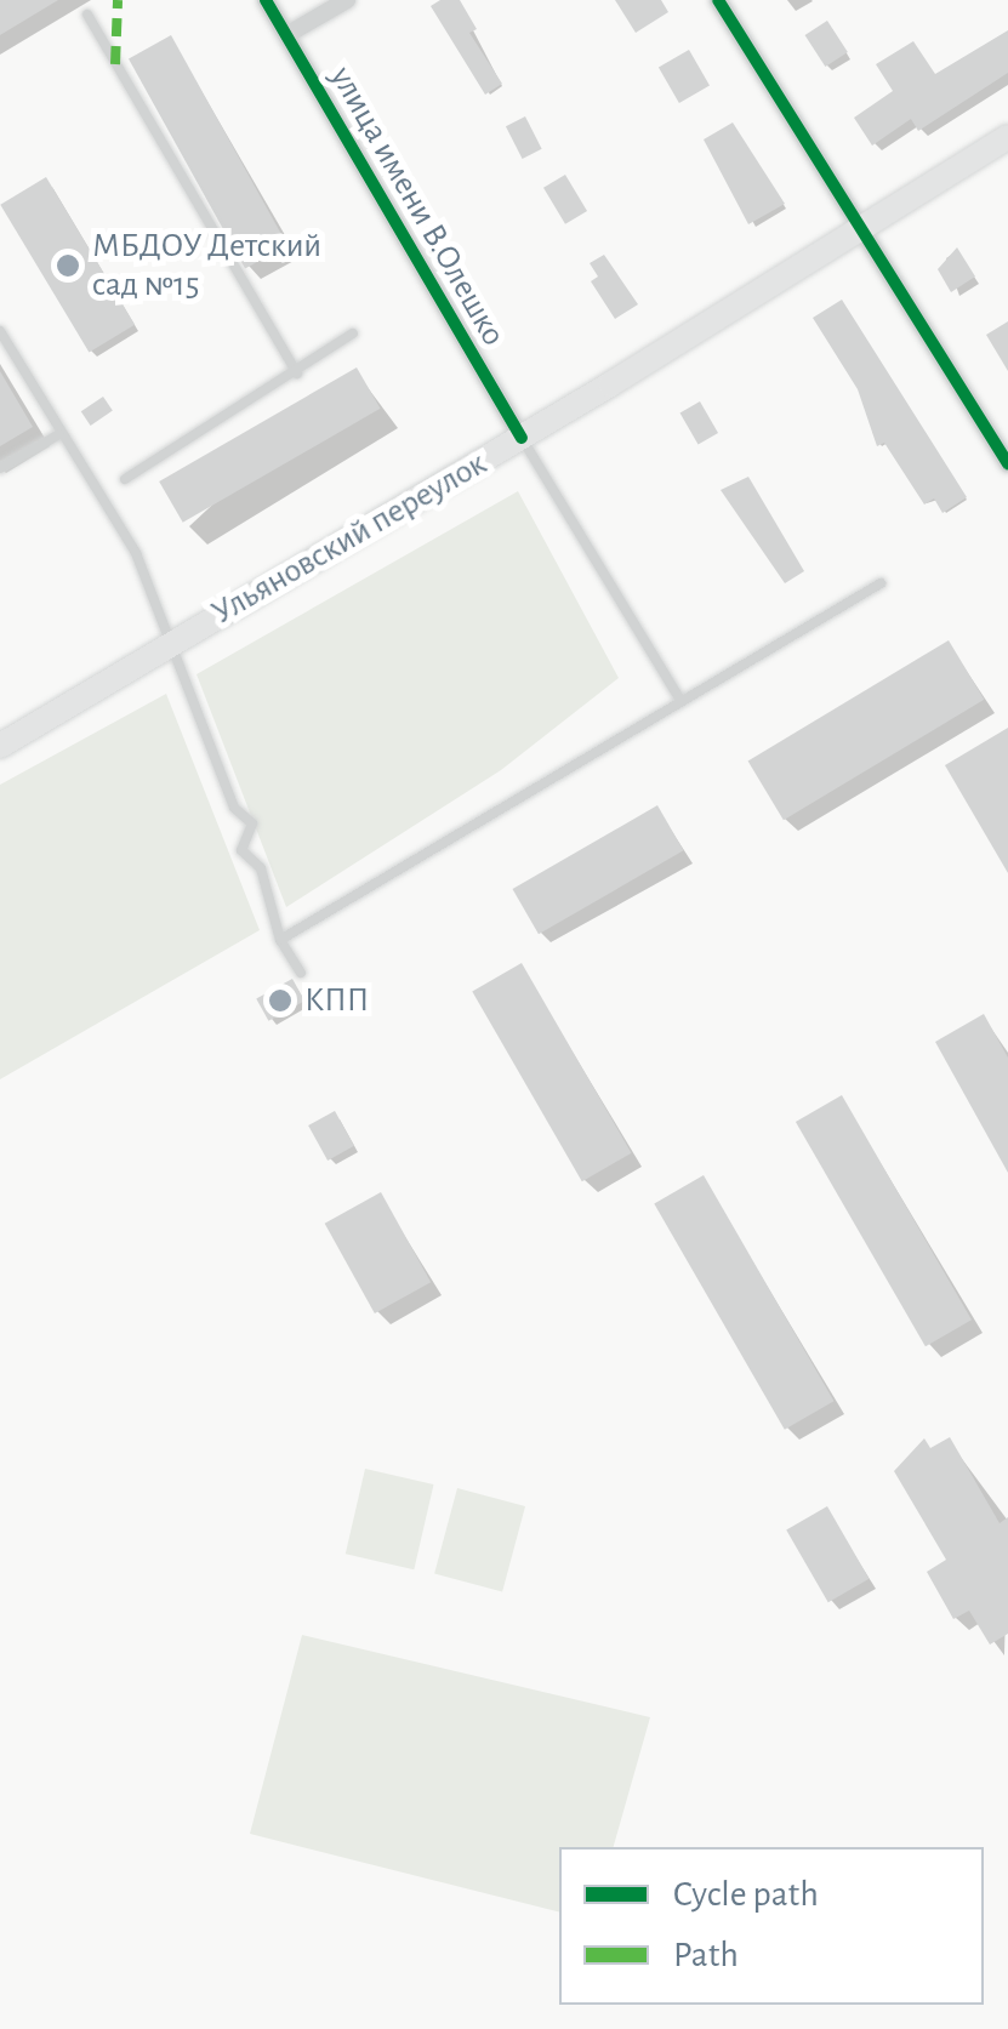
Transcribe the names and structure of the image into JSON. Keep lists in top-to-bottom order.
{
  "streets": {
    "main road": ["Ульяновский переулок"],
    "street": ["улица имени В.Олешко"]
  },
  "crossings": [
    ["улица имени В.Олешко", "Ульяновский переулок"]
  ],
  "places": ["МБДОУ Детский сад №15", "КПП"],
  "legend": ["Cycle path", "Path"]
}
